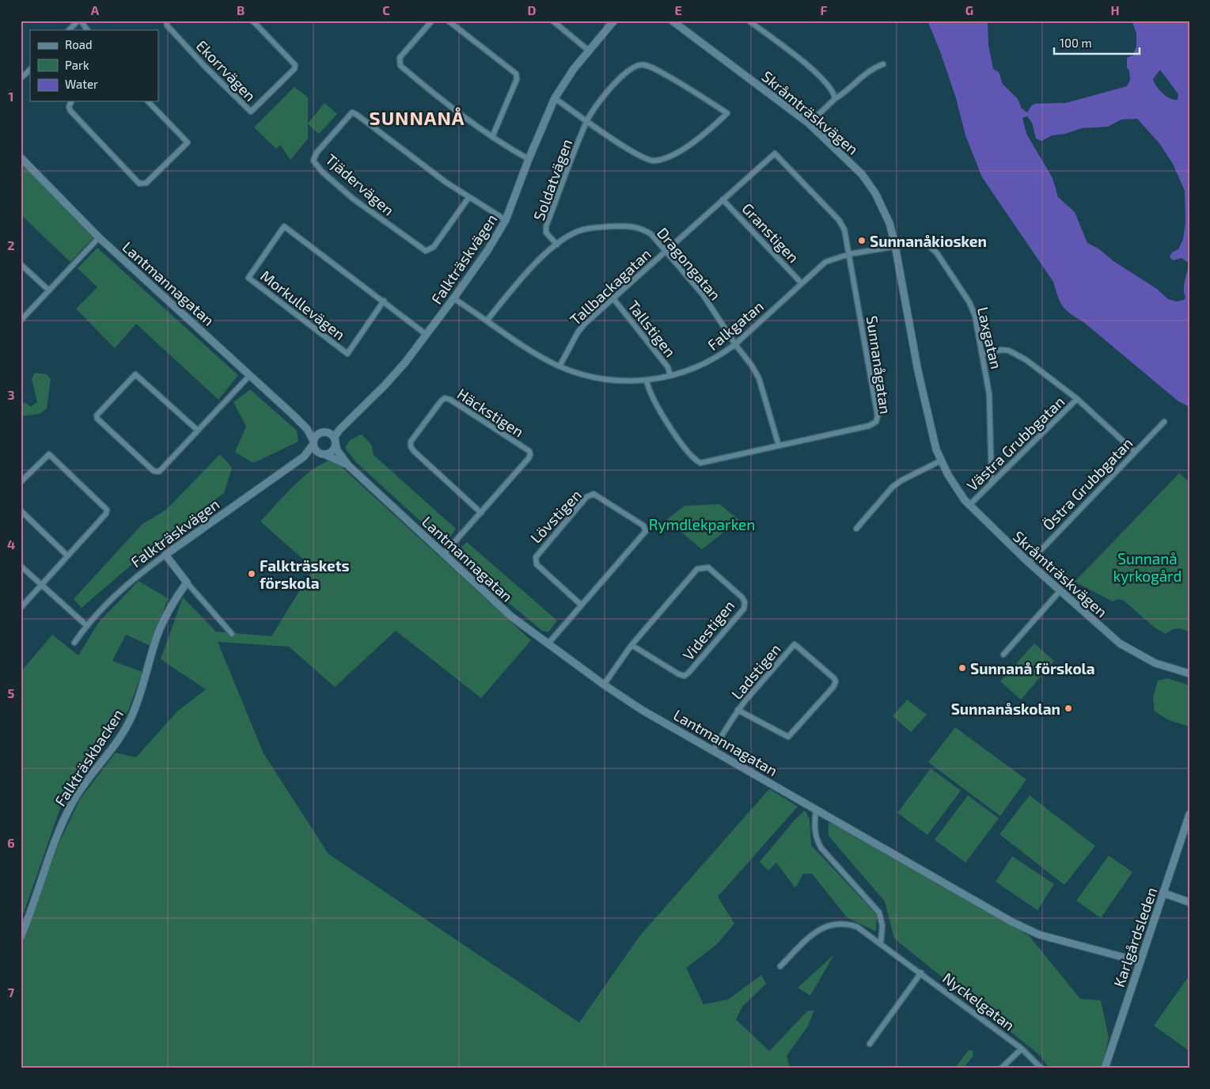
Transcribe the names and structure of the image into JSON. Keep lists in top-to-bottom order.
{
  "streets": {
    "street": [
      "Ekorrvägen",
      "Skråmträskvägen",
      "Soldatvägen",
      "Tjädervägen",
      "Granstigen",
      "Falkträskvägen",
      "Dragongatan",
      "Lantmannagatan",
      "Tallbackagatan",
      "Morkullevägen",
      "Falkgatan",
      "Tallstigen",
      "Laxgatan",
      "Sunnanågatan",
      "Häckstigen",
      "Västra Grubbgatan",
      "Östra Grubbgatan",
      "Lövstigen",
      "Videstigen",
      "Ladstigen",
      "Falkträskbacken",
      "Karlgårdsleden",
      "Nyckelgatan"
    ]
  },
  "crossings": [
    ["Skråmträskvägen", "Falkgatan"],
    ["Skråmträskvägen", "Laxgatan"],
    ["Skråmträskvägen", "Västra Grubbgatan"],
    ["Skråmträskvägen", "Östra Grubbgatan"],
    ["Soldatvägen", "Dragongatan"],
    ["Tjädervägen", "Falkträskvägen"],
    ["Granstigen", "Tallbackagatan"],
    ["Granstigen", "Falkgatan"],
    ["Falkträskvägen", "Lantmannagatan"],
    ["Falkträskvägen", "Morkullevägen"],
    ["Falkträskvägen", "Falkgatan"],
    ["Dragongatan", "Tallbackagatan"],
    ["Dragongatan", "Falkgatan"],
    ["Dragongatan", "Sunnanågatan"],
    ["Lantmannagatan", "Häckstigen"],
    ["Lantmannagatan", "Lövstigen"],
    ["Lantmannagatan", "Videstigen"],
    ["Lantmannagatan", "Ladstigen"],
    ["Lantmannagatan", "Karlgårdsleden"],
    ["Tallbackagatan", "Falkgatan"],
    ["Tallbackagatan", "Tallstigen"],
    ["Tallbackagatan", "Sunnanågatan"],
    ["Falkgatan", "Tallstigen"],
    ["Falkgatan", "Laxgatan"],
    ["Falkgatan", "Sunnanågatan"],
    ["Laxgatan", "Västra Grubbgatan"]
  ],
  "districts": ["SUNNANÅ"],
  "parks": ["Rymdlekparken", "Sunnanå kyrkogård"],
  "places": [
    "Sunnanåkiosken",
    "Falkträskets förskola",
    "Sunnanå förskola",
    "Sunnanåskolan"
  ],
  "legend": ["Road", "Park", "Water"],
  "scale_bar": "100 m",
  "grid": {
    "columns": [
      "A",
      "B",
      "C",
      "D",
      "E",
      "F",
      "G",
      "H"
    ],
    "rows": [
      "1",
      "2",
      "3",
      "4",
      "5",
      "6",
      "7"
    ]
  }
}
